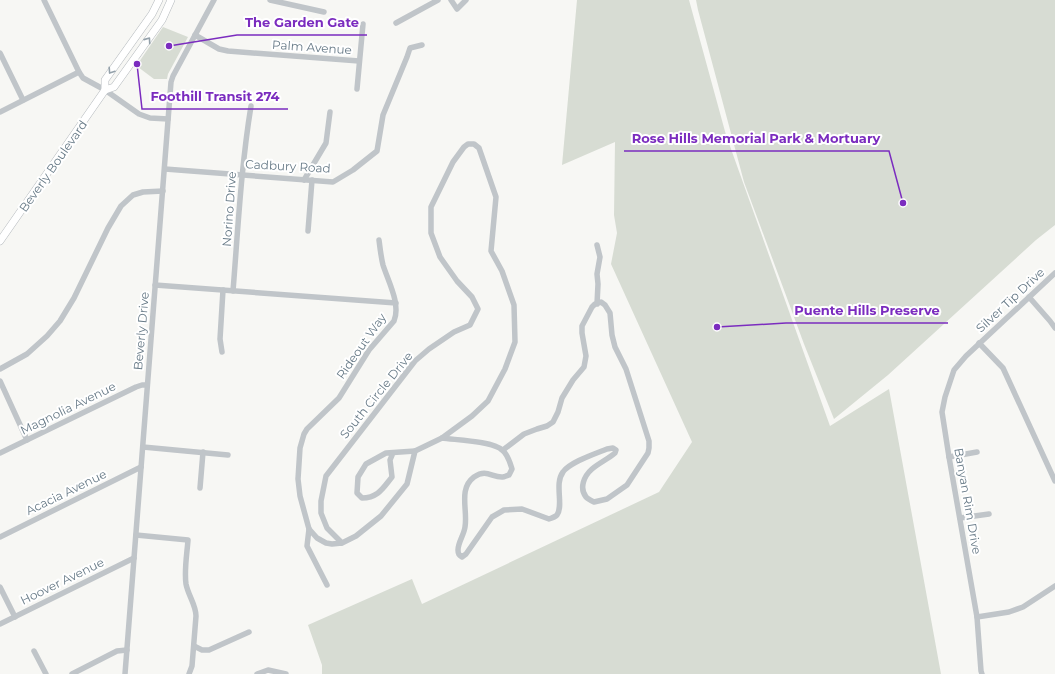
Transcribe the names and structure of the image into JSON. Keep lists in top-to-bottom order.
{
  "streets": {
    "main road": ["Beverly Boulevard"],
    "street": [
      "Palm Avenue",
      "Cadbury Road",
      "Norino Drive",
      "Silver Tip Drive",
      "Beverly Drive",
      "Rideout Way",
      "South Circle Drive",
      "Magnolia Avenue",
      "Acacia Avenue",
      "Banyan Rim Drive",
      "Hoover Avenue"
    ]
  },
  "crossings": [
    ["Palm Avenue", "Beverly Drive"],
    ["Cadbury Road", "Norino Drive"],
    ["Cadbury Road", "Beverly Drive"],
    ["Norino Drive", "Rideout Way"],
    ["Silver Tip Drive", "Banyan Rim Drive"],
    ["Beverly Drive", "Rideout Way"],
    ["Beverly Drive", "Magnolia Avenue"],
    ["Beverly Drive", "Acacia Avenue"],
    ["Beverly Drive", "Hoover Avenue"]
  ],
  "places": [
    "The Garden Gate",
    "Foothill Transit 274",
    "Rose Hills Memorial Park & Mortuary",
    "Puente Hills Preserve"
  ]
}
